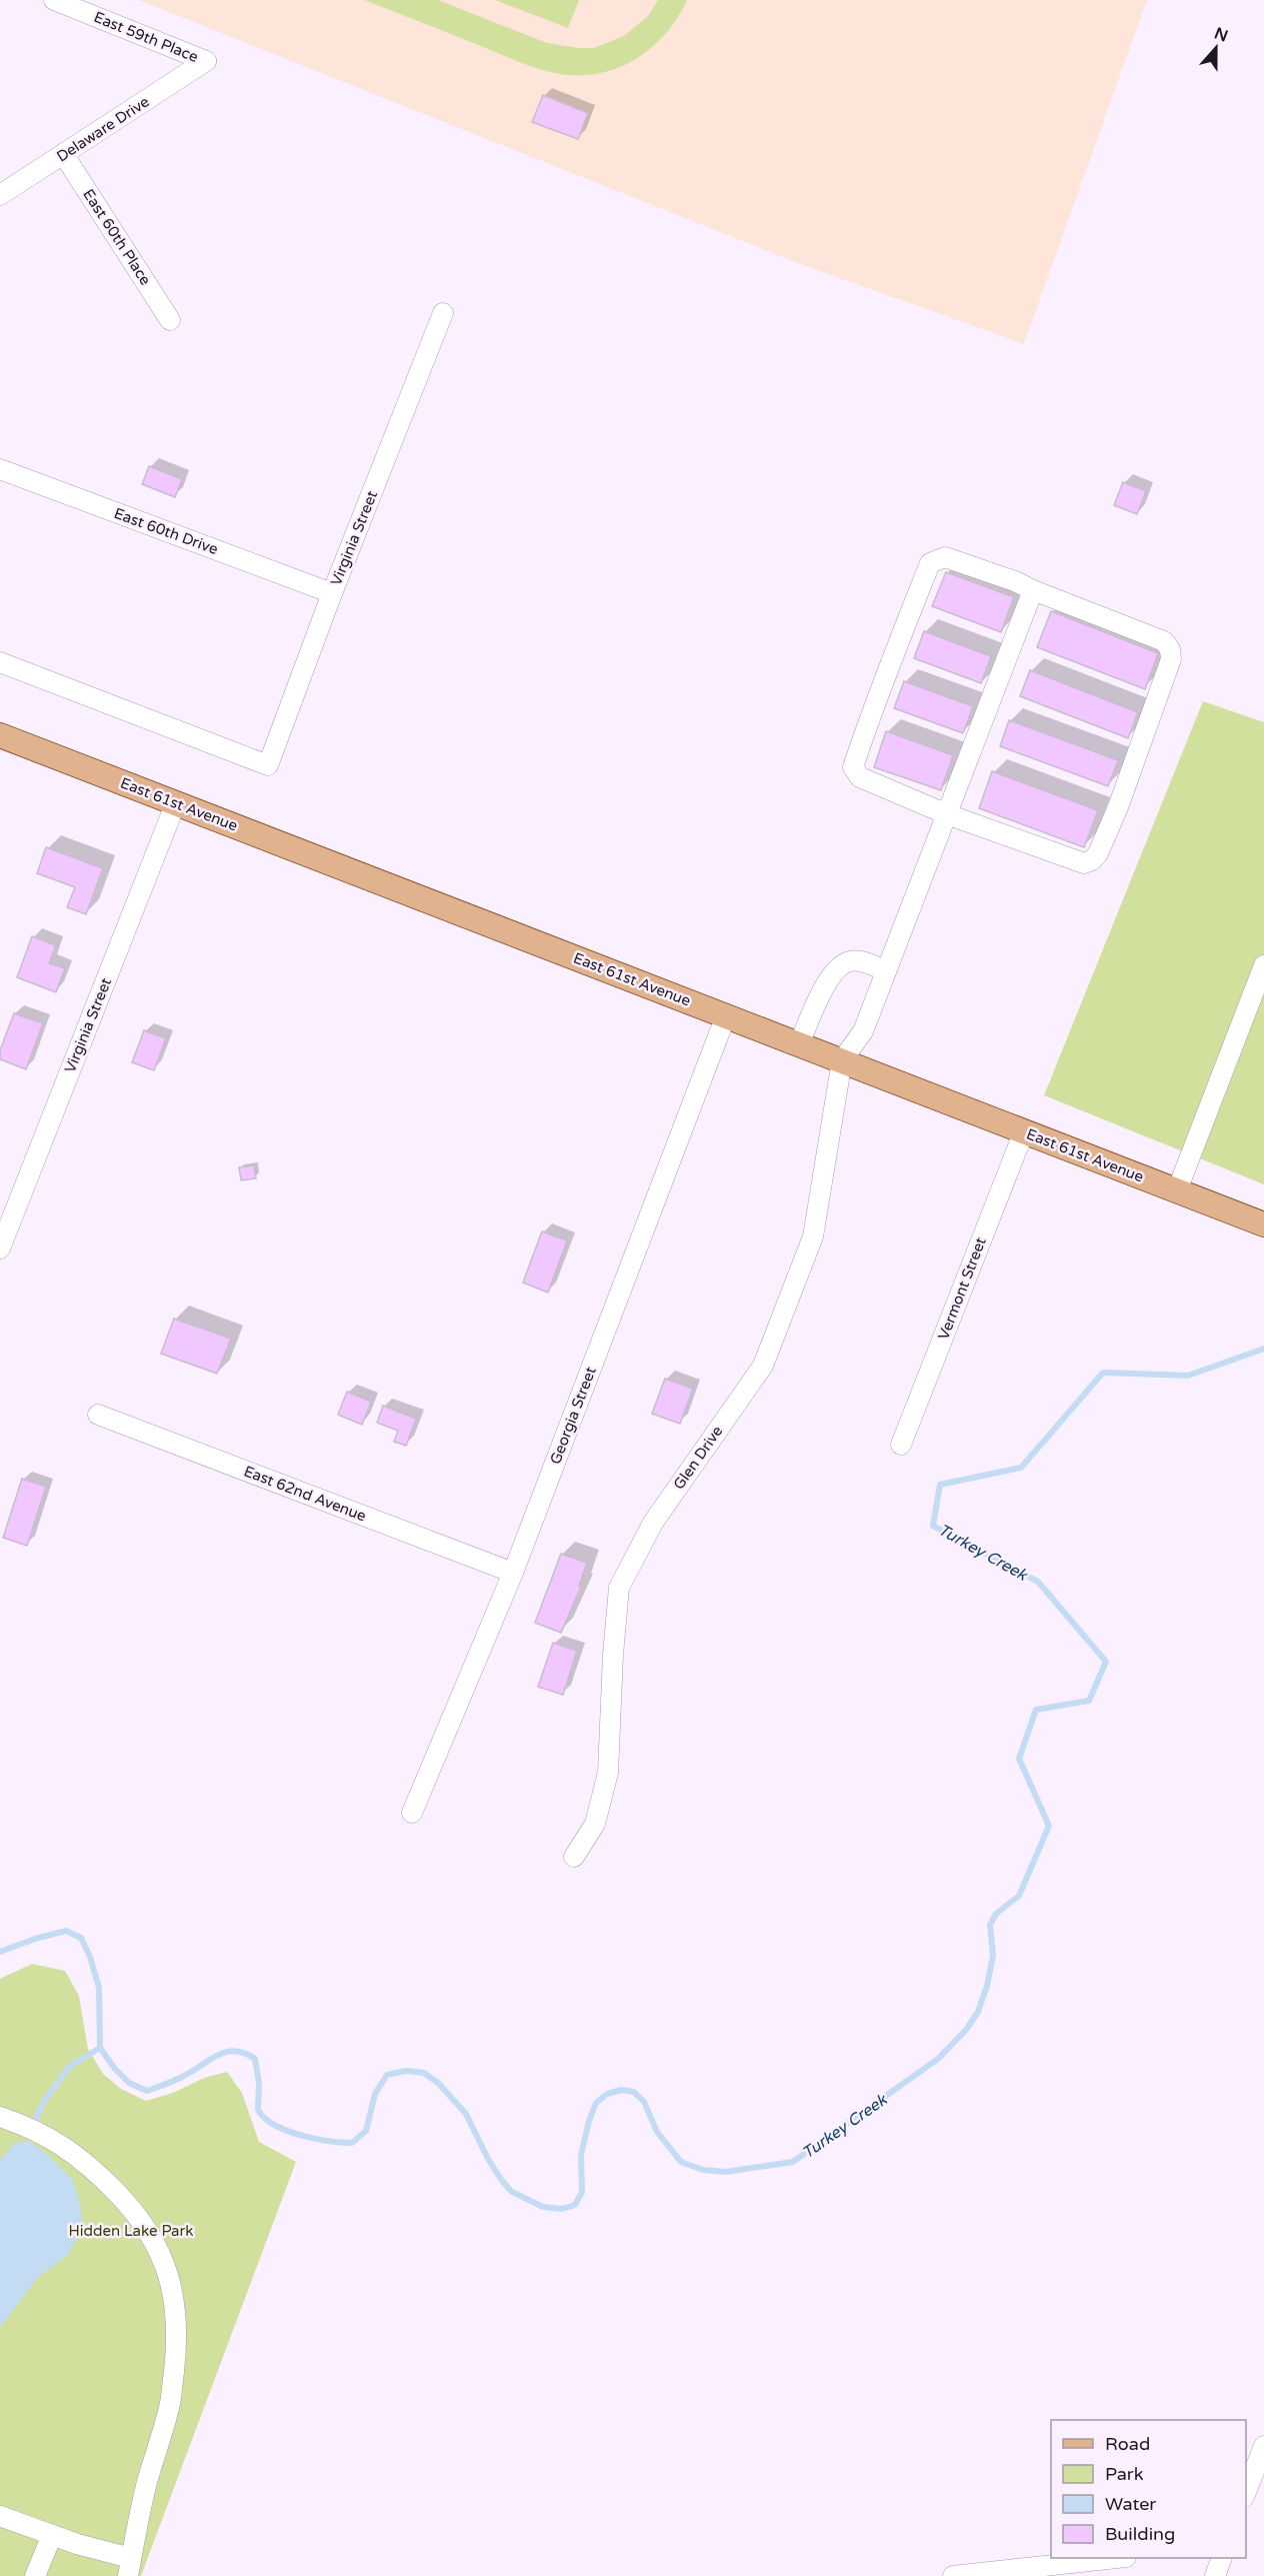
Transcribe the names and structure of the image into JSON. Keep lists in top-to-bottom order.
{
  "streets": {
    "main road": ["East 61st Avenue"],
    "street": [
      "East 59th Place",
      "Delaware Drive",
      "East 60th Place",
      "East 60th Drive",
      "Virginia Street",
      "Vermont Street",
      "Georgia Street",
      "Glen Drive",
      "East 62nd Avenue"
    ]
  },
  "crossings": [
    ["East 59th Place", "Delaware Drive"],
    ["Delaware Drive", "East 60th Place"],
    ["East 60th Drive", "Virginia Street"],
    ["Virginia Street", "East 61st Avenue"],
    ["East 61st Avenue", "Vermont Street"],
    ["East 61st Avenue", "Georgia Street"],
    ["East 61st Avenue", "Glen Drive"],
    ["Georgia Street", "East 62nd Avenue"]
  ],
  "water": ["Turkey Creek"],
  "parks": ["Hidden Lake Park"],
  "legend": [
    "Road",
    "Park",
    "Water",
    "Building"
  ],
  "north": "top"
}
